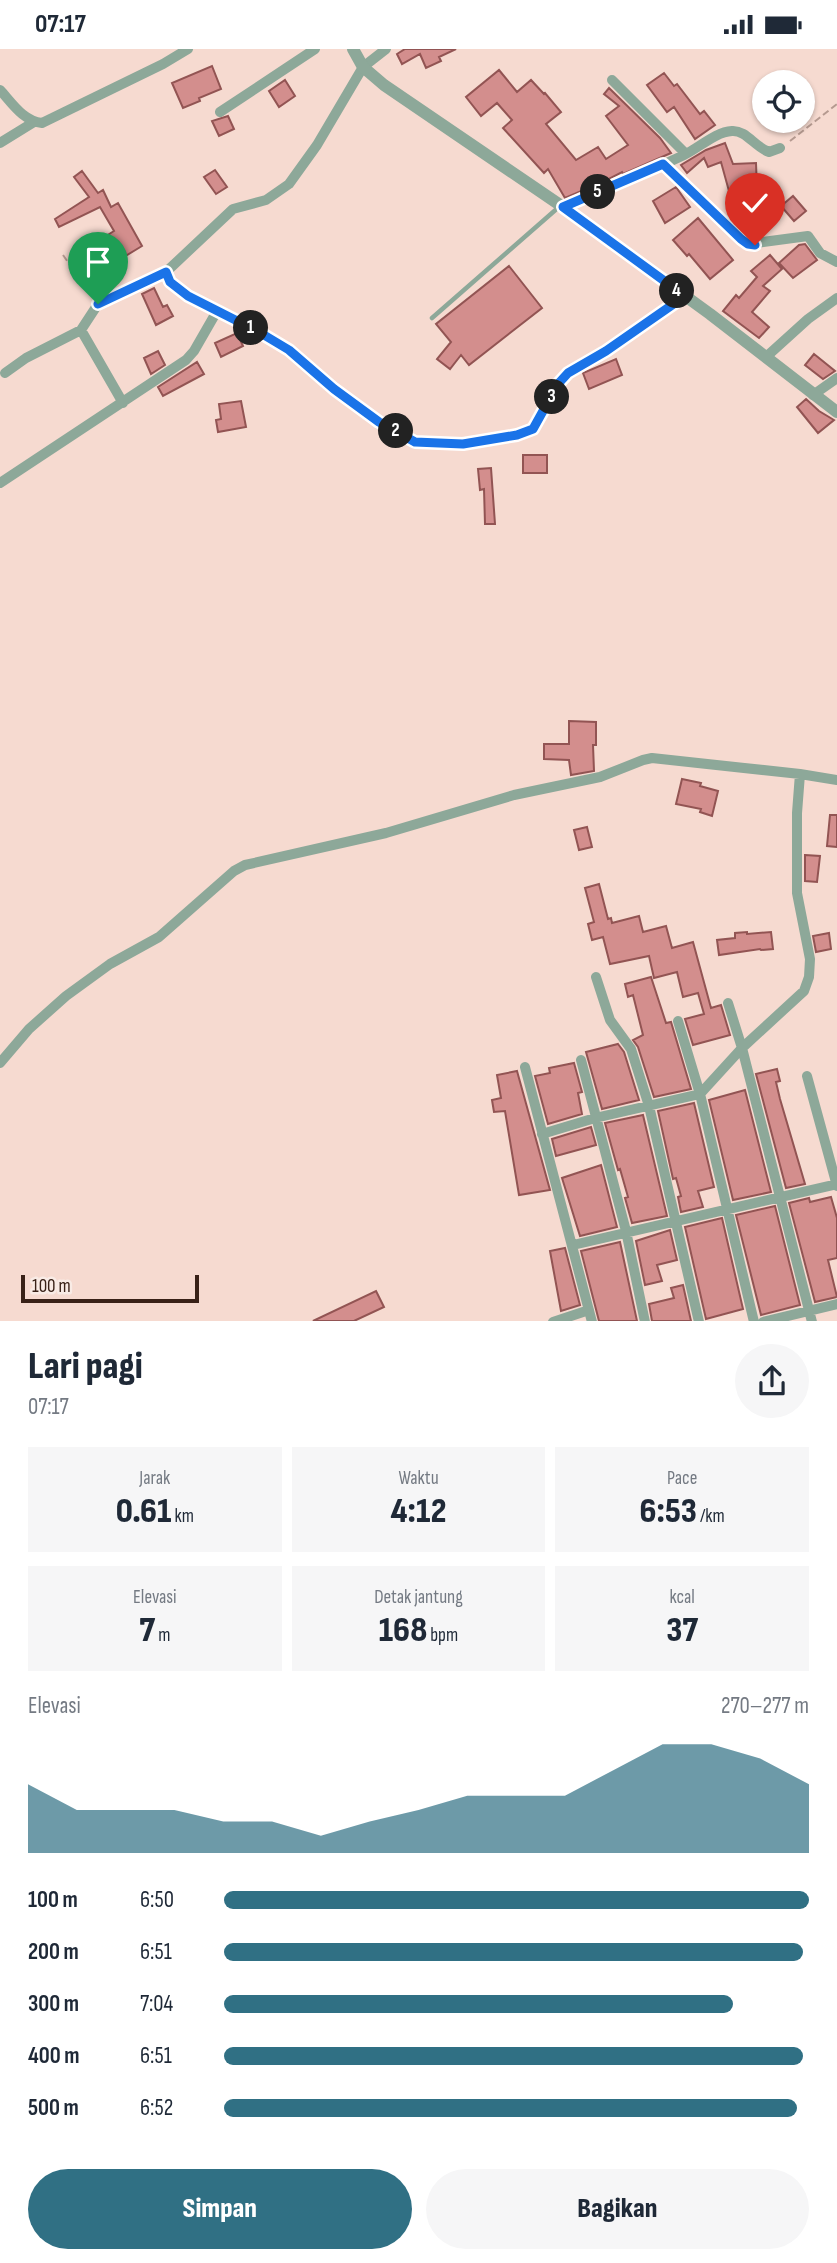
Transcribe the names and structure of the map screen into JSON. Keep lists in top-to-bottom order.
{
  "scale_bar": "100 m",
  "page": {
    "status": "07:17",
    "pins": [
      "5",
      "4",
      "1",
      "3",
      "2"
    ],
    "scale": "100 m",
    "heading": ["Lari pagi", "07:17"],
    "stats": [
      ["Jarak", "0.61 km"],
      ["Waktu", "4:12"],
      ["Pace", "6:53 /km"],
      ["Elevasi", "7 m"],
      ["Detak jantung", "168 bpm"],
      ["kcal", "37"]
    ],
    "chart": ["Elevasi", "270–277 m"],
    "list": [
      {
        "name": "100 m",
        "note": "6:50"
      },
      {
        "name": "200 m",
        "note": "6:51"
      },
      {
        "name": "300 m",
        "note": "7:04"
      },
      {
        "name": "400 m",
        "note": "6:51"
      },
      {
        "name": "500 m",
        "note": "6:52"
      }
    ],
    "buttons": ["Simpan", "Bagikan"]
  }
}
